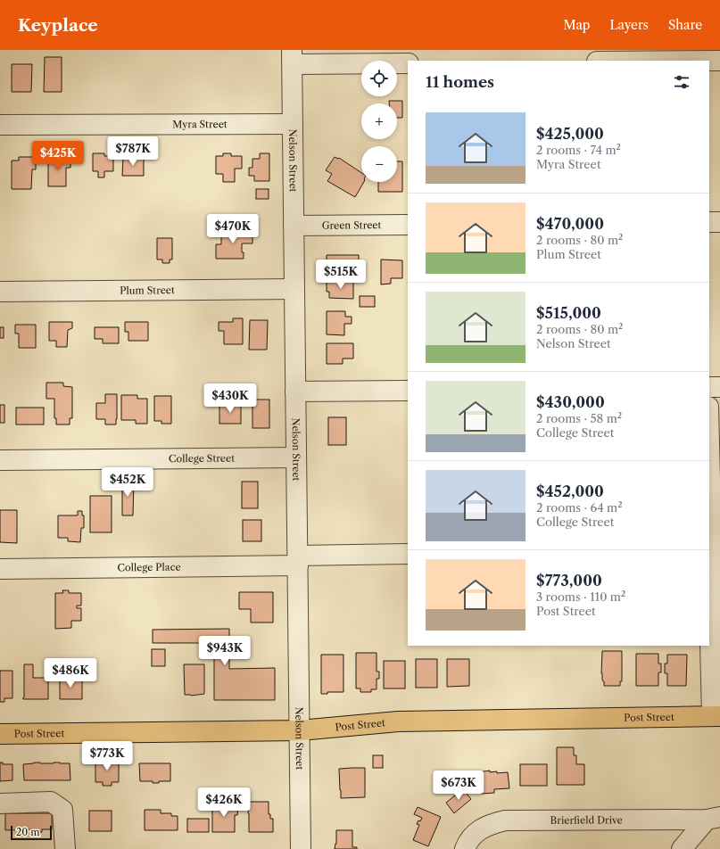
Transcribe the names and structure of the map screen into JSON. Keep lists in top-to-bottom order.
{
  "streets": {
    "main road": ["Post Street"],
    "street": [
      "Myra Street",
      "Nelson Street",
      "Green Street",
      "Plum Street",
      "College Street",
      "College Place",
      "Brierfield Drive"
    ]
  },
  "crossings": [
    ["Myra Street", "Nelson Street"],
    ["Nelson Street", "Green Street"],
    ["Nelson Street", "Plum Street"],
    ["Nelson Street", "College Street"],
    ["Nelson Street", "College Place"],
    ["Nelson Street", "Post Street"]
  ],
  "scale_bar": "20 m",
  "page": {
    "header": "Keyplace",
    "nav": ["Map", "Layers", "Share"],
    "map_buttons": ["+", "−"],
    "heading": "11 homes",
    "list": [
      {
        "name": "$425,000",
        "note": "2 rooms · 74 m² · Myra Street"
      },
      {
        "name": "$470,000",
        "note": "2 rooms · 80 m² · Plum Street"
      },
      {
        "name": "$515,000",
        "note": "2 rooms · 80 m² · Nelson Street"
      },
      {
        "name": "$430,000",
        "note": "2 rooms · 58 m² · College Street"
      },
      {
        "name": "$452,000",
        "note": "2 rooms · 64 m² · College Street"
      },
      {
        "name": "$773,000",
        "note": "3 rooms · 110 m² · Post Street"
      }
    ],
    "price": [
      "$787K",
      "$425K",
      "$470K",
      "$515K",
      "$430K",
      "$452K",
      "$943K",
      "$486K",
      "$773K",
      "$673K",
      "$426K"
    ],
    "scale": "20 m"
  }
}
